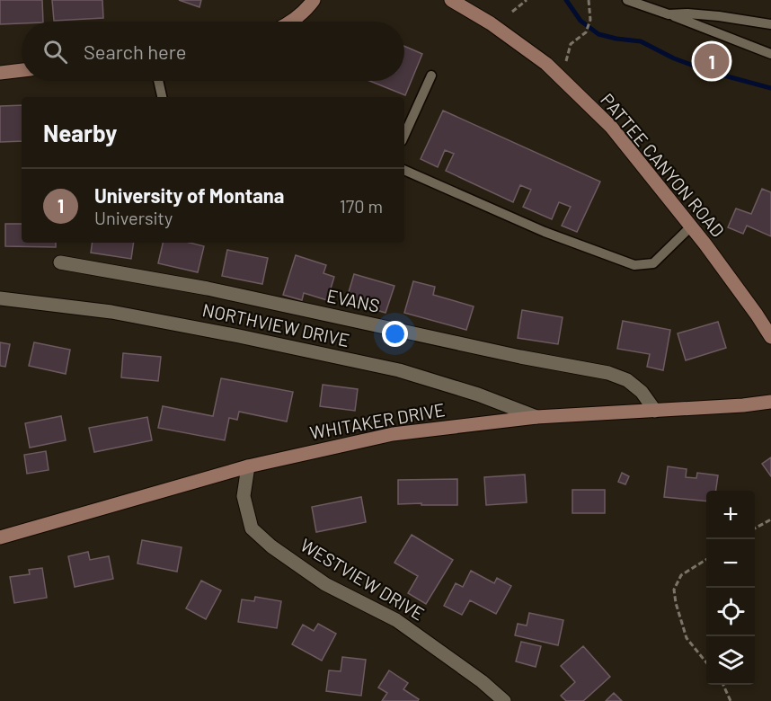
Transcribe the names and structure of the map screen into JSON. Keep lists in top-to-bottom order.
{
  "streets": {
    "street": [
      "PATTEE CANYON ROAD",
      "EVANS",
      "NORTHVIEW DRIVE",
      "WHITAKER DRIVE",
      "WESTVIEW DRIVE"
    ]
  },
  "crossings": [
    ["EVANS", "WHITAKER DRIVE"],
    ["NORTHVIEW DRIVE", "WHITAKER DRIVE"],
    ["WHITAKER DRIVE", "WESTVIEW DRIVE"]
  ],
  "page": {
    "search": "Search here",
    "pins": "1",
    "heading": "Nearby",
    "list": [
      {
        "mark": "1",
        "name": "University of Montana",
        "note": "University",
        "value": "170 m"
      }
    ],
    "map_buttons": ["+", "−"]
  }
}
